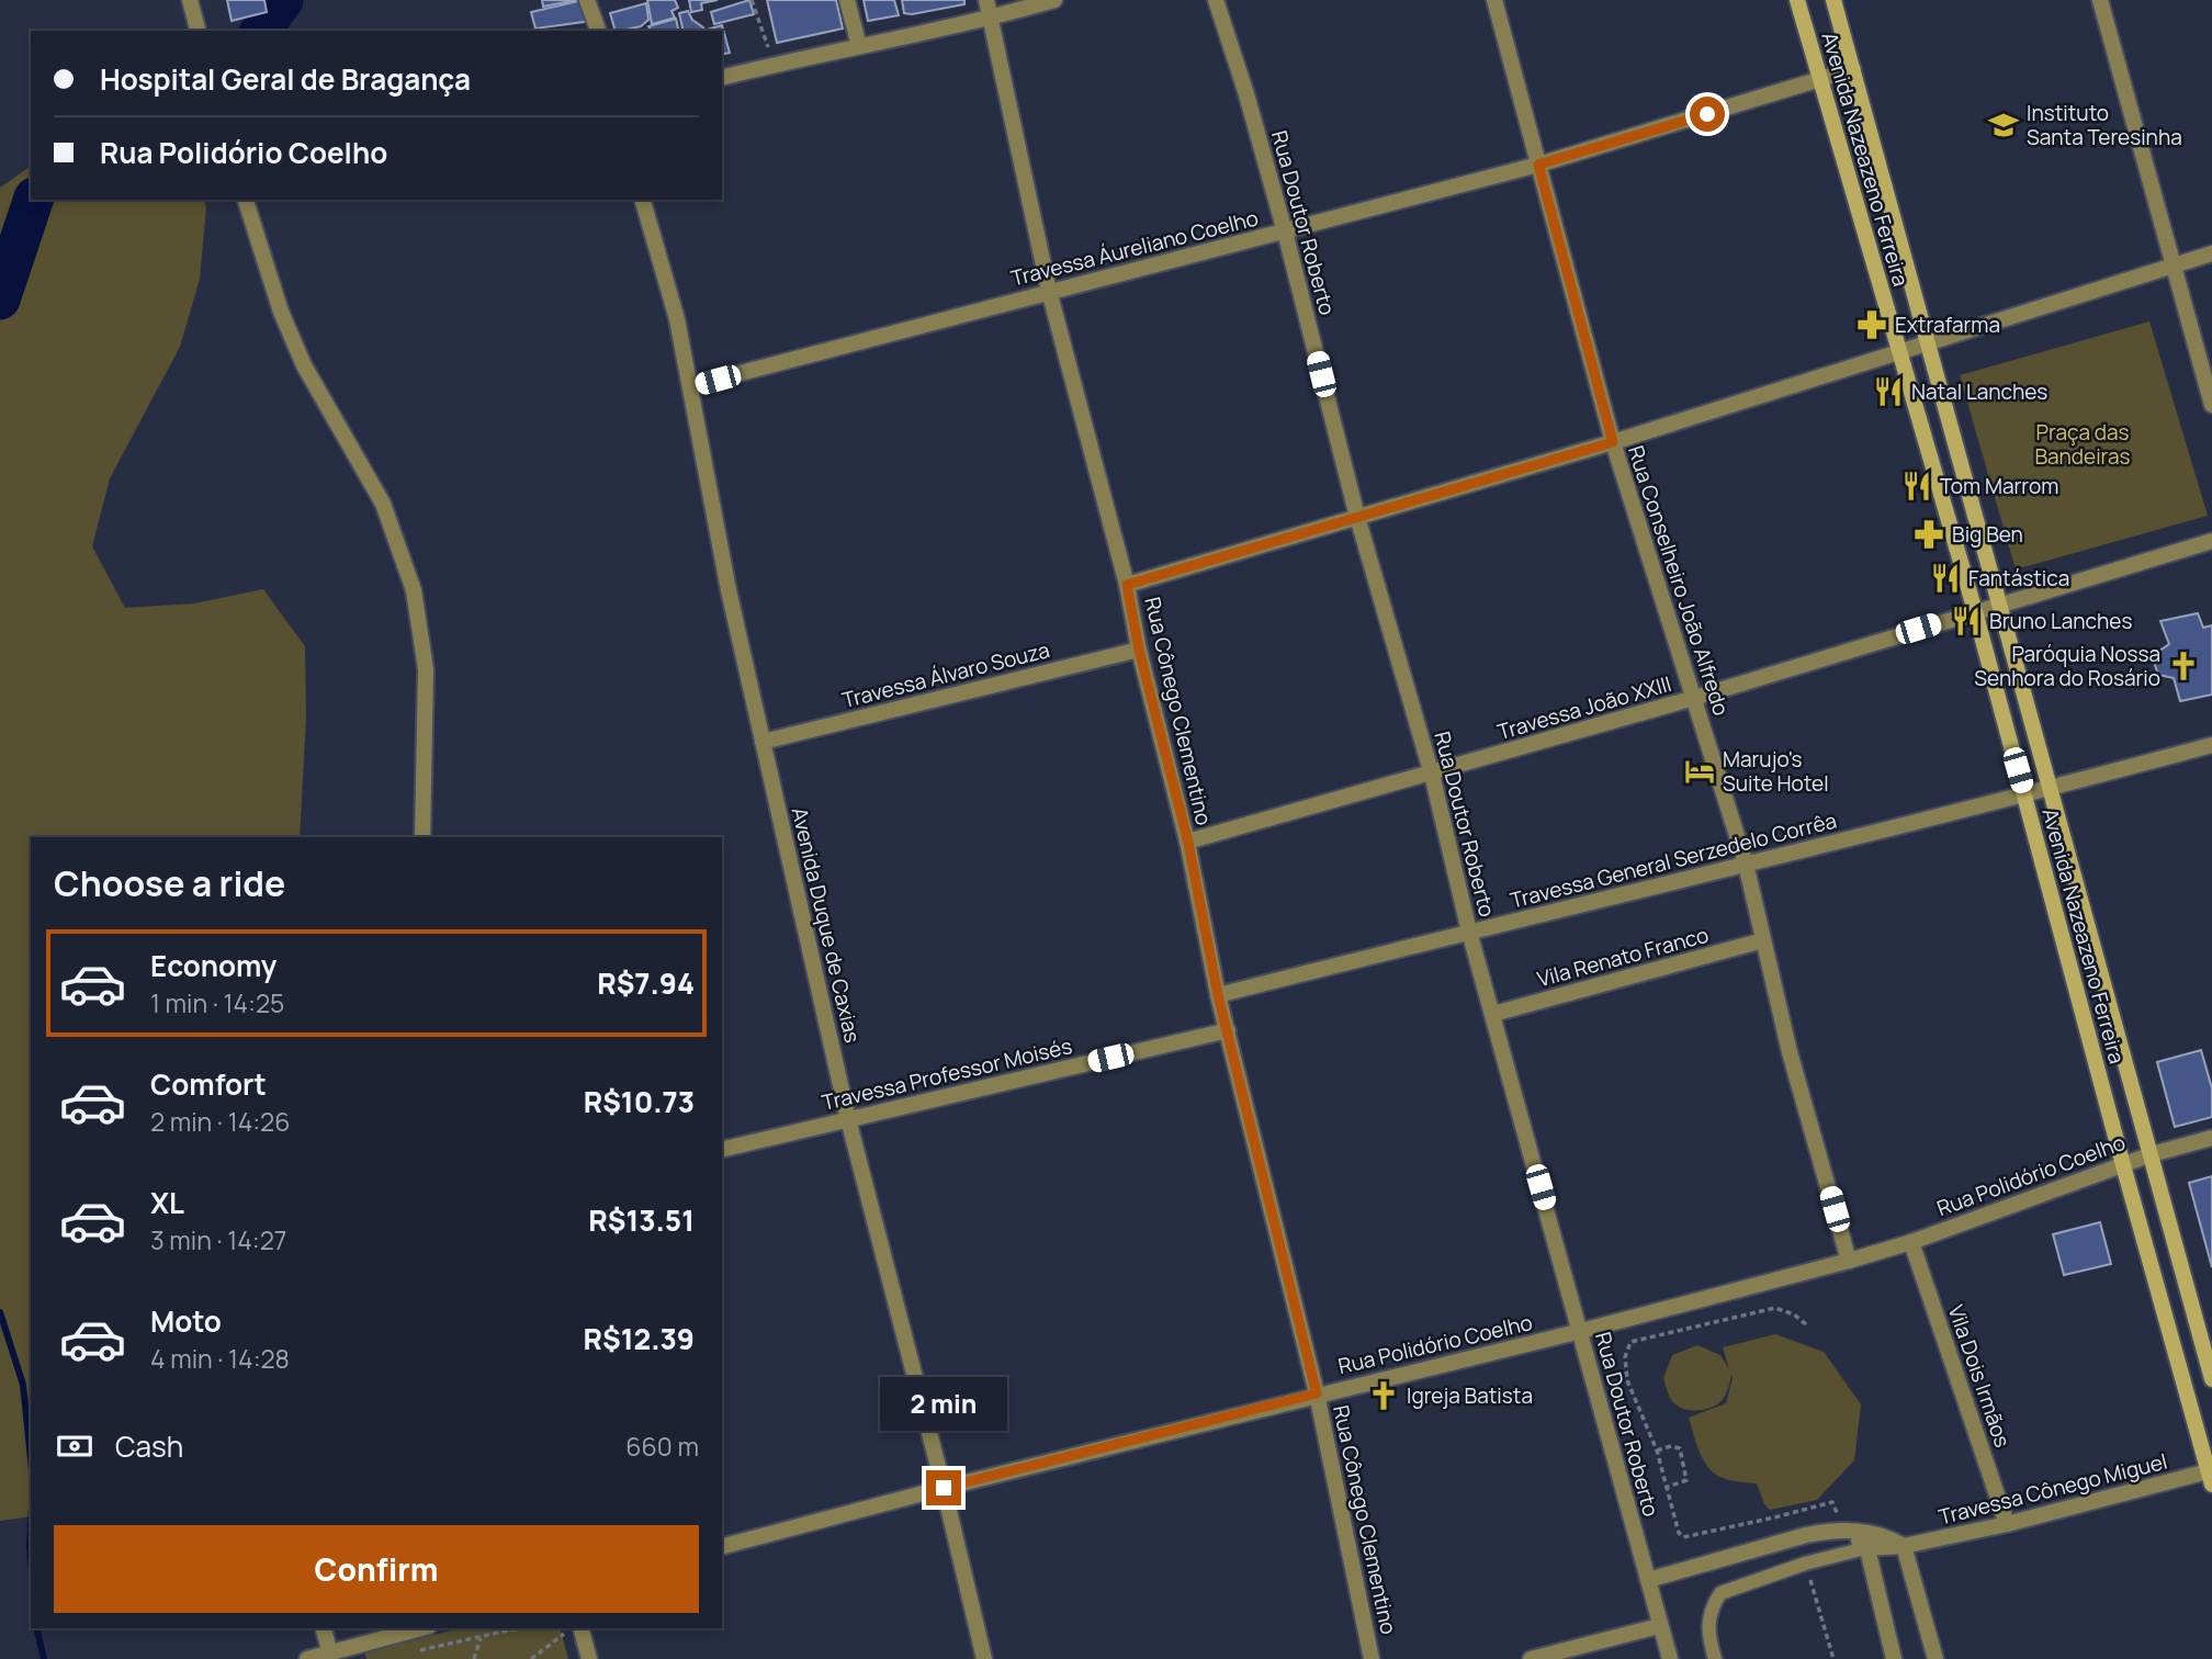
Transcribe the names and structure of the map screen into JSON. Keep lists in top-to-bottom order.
{
  "streets": {
    "main road": ["Avenida Nazeazeno Ferreira"],
    "street": [
      "Rua Doutor Roberto",
      "Travessa Áureliano Coelho",
      "Rua Conselheiro João Alfredo",
      "Travessa Álvaro Souza",
      "Travessa João XXIII",
      "Rua Cônego Clementino",
      "Travessa General Serzedelo Corrêa",
      "Avenida Duque de Caxias",
      "Vila Renato Franco",
      "Travessa Professor Moisés",
      "Rua Polidório Coelho",
      "Vila Dois Irmãos",
      "Travessa Cônego Miguel"
    ]
  },
  "crossings": [
    ["Avenida Nazeazeno Ferreira", "Travessa Áureliano Coelho"],
    ["Avenida Nazeazeno Ferreira", "Travessa João XXIII"],
    ["Avenida Nazeazeno Ferreira", "Travessa General Serzedelo Corrêa"],
    ["Avenida Nazeazeno Ferreira", "Rua Polidório Coelho"],
    ["Avenida Nazeazeno Ferreira", "Travessa Cônego Miguel"],
    ["Rua Doutor Roberto", "Travessa Áureliano Coelho"],
    ["Rua Doutor Roberto", "Travessa João XXIII"],
    ["Rua Doutor Roberto", "Travessa General Serzedelo Corrêa"],
    ["Rua Doutor Roberto", "Vila Renato Franco"],
    ["Rua Doutor Roberto", "Rua Polidório Coelho"],
    ["Travessa Áureliano Coelho", "Rua Conselheiro João Alfredo"],
    ["Travessa Áureliano Coelho", "Rua Cônego Clementino"],
    ["Travessa Áureliano Coelho", "Avenida Duque de Caxias"],
    ["Rua Conselheiro João Alfredo", "Travessa João XXIII"],
    ["Rua Conselheiro João Alfredo", "Travessa General Serzedelo Corrêa"],
    ["Rua Conselheiro João Alfredo", "Vila Renato Franco"],
    ["Rua Conselheiro João Alfredo", "Rua Polidório Coelho"],
    ["Travessa Álvaro Souza", "Rua Cônego Clementino"],
    ["Travessa Álvaro Souza", "Avenida Duque de Caxias"],
    ["Travessa João XXIII", "Rua Cônego Clementino"],
    ["Rua Cônego Clementino", "Travessa General Serzedelo Corrêa"],
    ["Rua Cônego Clementino", "Travessa Professor Moisés"],
    ["Rua Cônego Clementino", "Rua Polidório Coelho"],
    ["Avenida Duque de Caxias", "Travessa Professor Moisés"],
    ["Avenida Duque de Caxias", "Rua Polidório Coelho"],
    ["Rua Polidório Coelho", "Vila Dois Irmãos"],
    ["Vila Dois Irmãos", "Travessa Cônego Miguel"]
  ],
  "parks": ["Praça das Bandeiras"],
  "places": {
    "school or university": ["Instituto Santa Teresinha"],
    "pharmacy": ["Extrafarma", "Big Ben"],
    "restaurant": [
      "Natal Lanches",
      "Tom Marrom",
      "Fantástica",
      "Bruno Lanches"
    ],
    "church": ["Paróquia Nossa Senhora do Rosário", "Igreja Batista"],
    "hotel": ["Marujo's Suite Hotel"]
  },
  "page": {
    "banner": ["Hospital Geral de Bragança", "Rua Polidório Coelho"],
    "heading": "Choose a ride",
    "list": [
      {
        "name": "Economy",
        "note": "1 min · 14:25",
        "value": "R$7.94"
      },
      {
        "name": "Comfort",
        "note": "2 min · 14:26",
        "value": "R$10.73"
      },
      {
        "name": "XL",
        "note": "3 min · 14:27",
        "value": "R$13.51"
      },
      {
        "name": "Moto",
        "note": "4 min · 14:28",
        "value": "R$12.39"
      }
    ],
    "bubble": "2 min",
    "pay": ["Cash", "660 m"],
    "buttons": "Confirm"
  }
}
